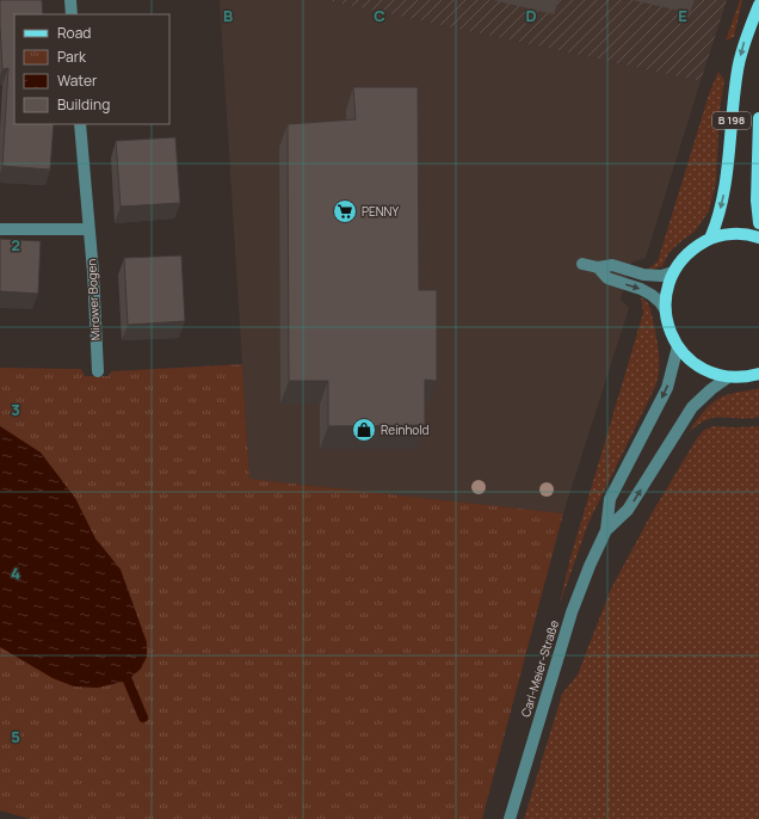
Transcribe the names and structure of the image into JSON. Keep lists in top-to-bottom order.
{
  "streets": {
    "main road": ["B 198"],
    "street": ["Mirower Bogen", "Carl-Meier-Straße"]
  },
  "places": {
    "supermarket": ["PENNY"],
    "shop": ["Reinhold"]
  },
  "legend": [
    "Road",
    "Park",
    "Water",
    "Building"
  ],
  "grid": {
    "columns": [
      "B",
      "C",
      "D",
      "E"
    ],
    "rows": [
      "2",
      "3",
      "4",
      "5"
    ]
  }
}
